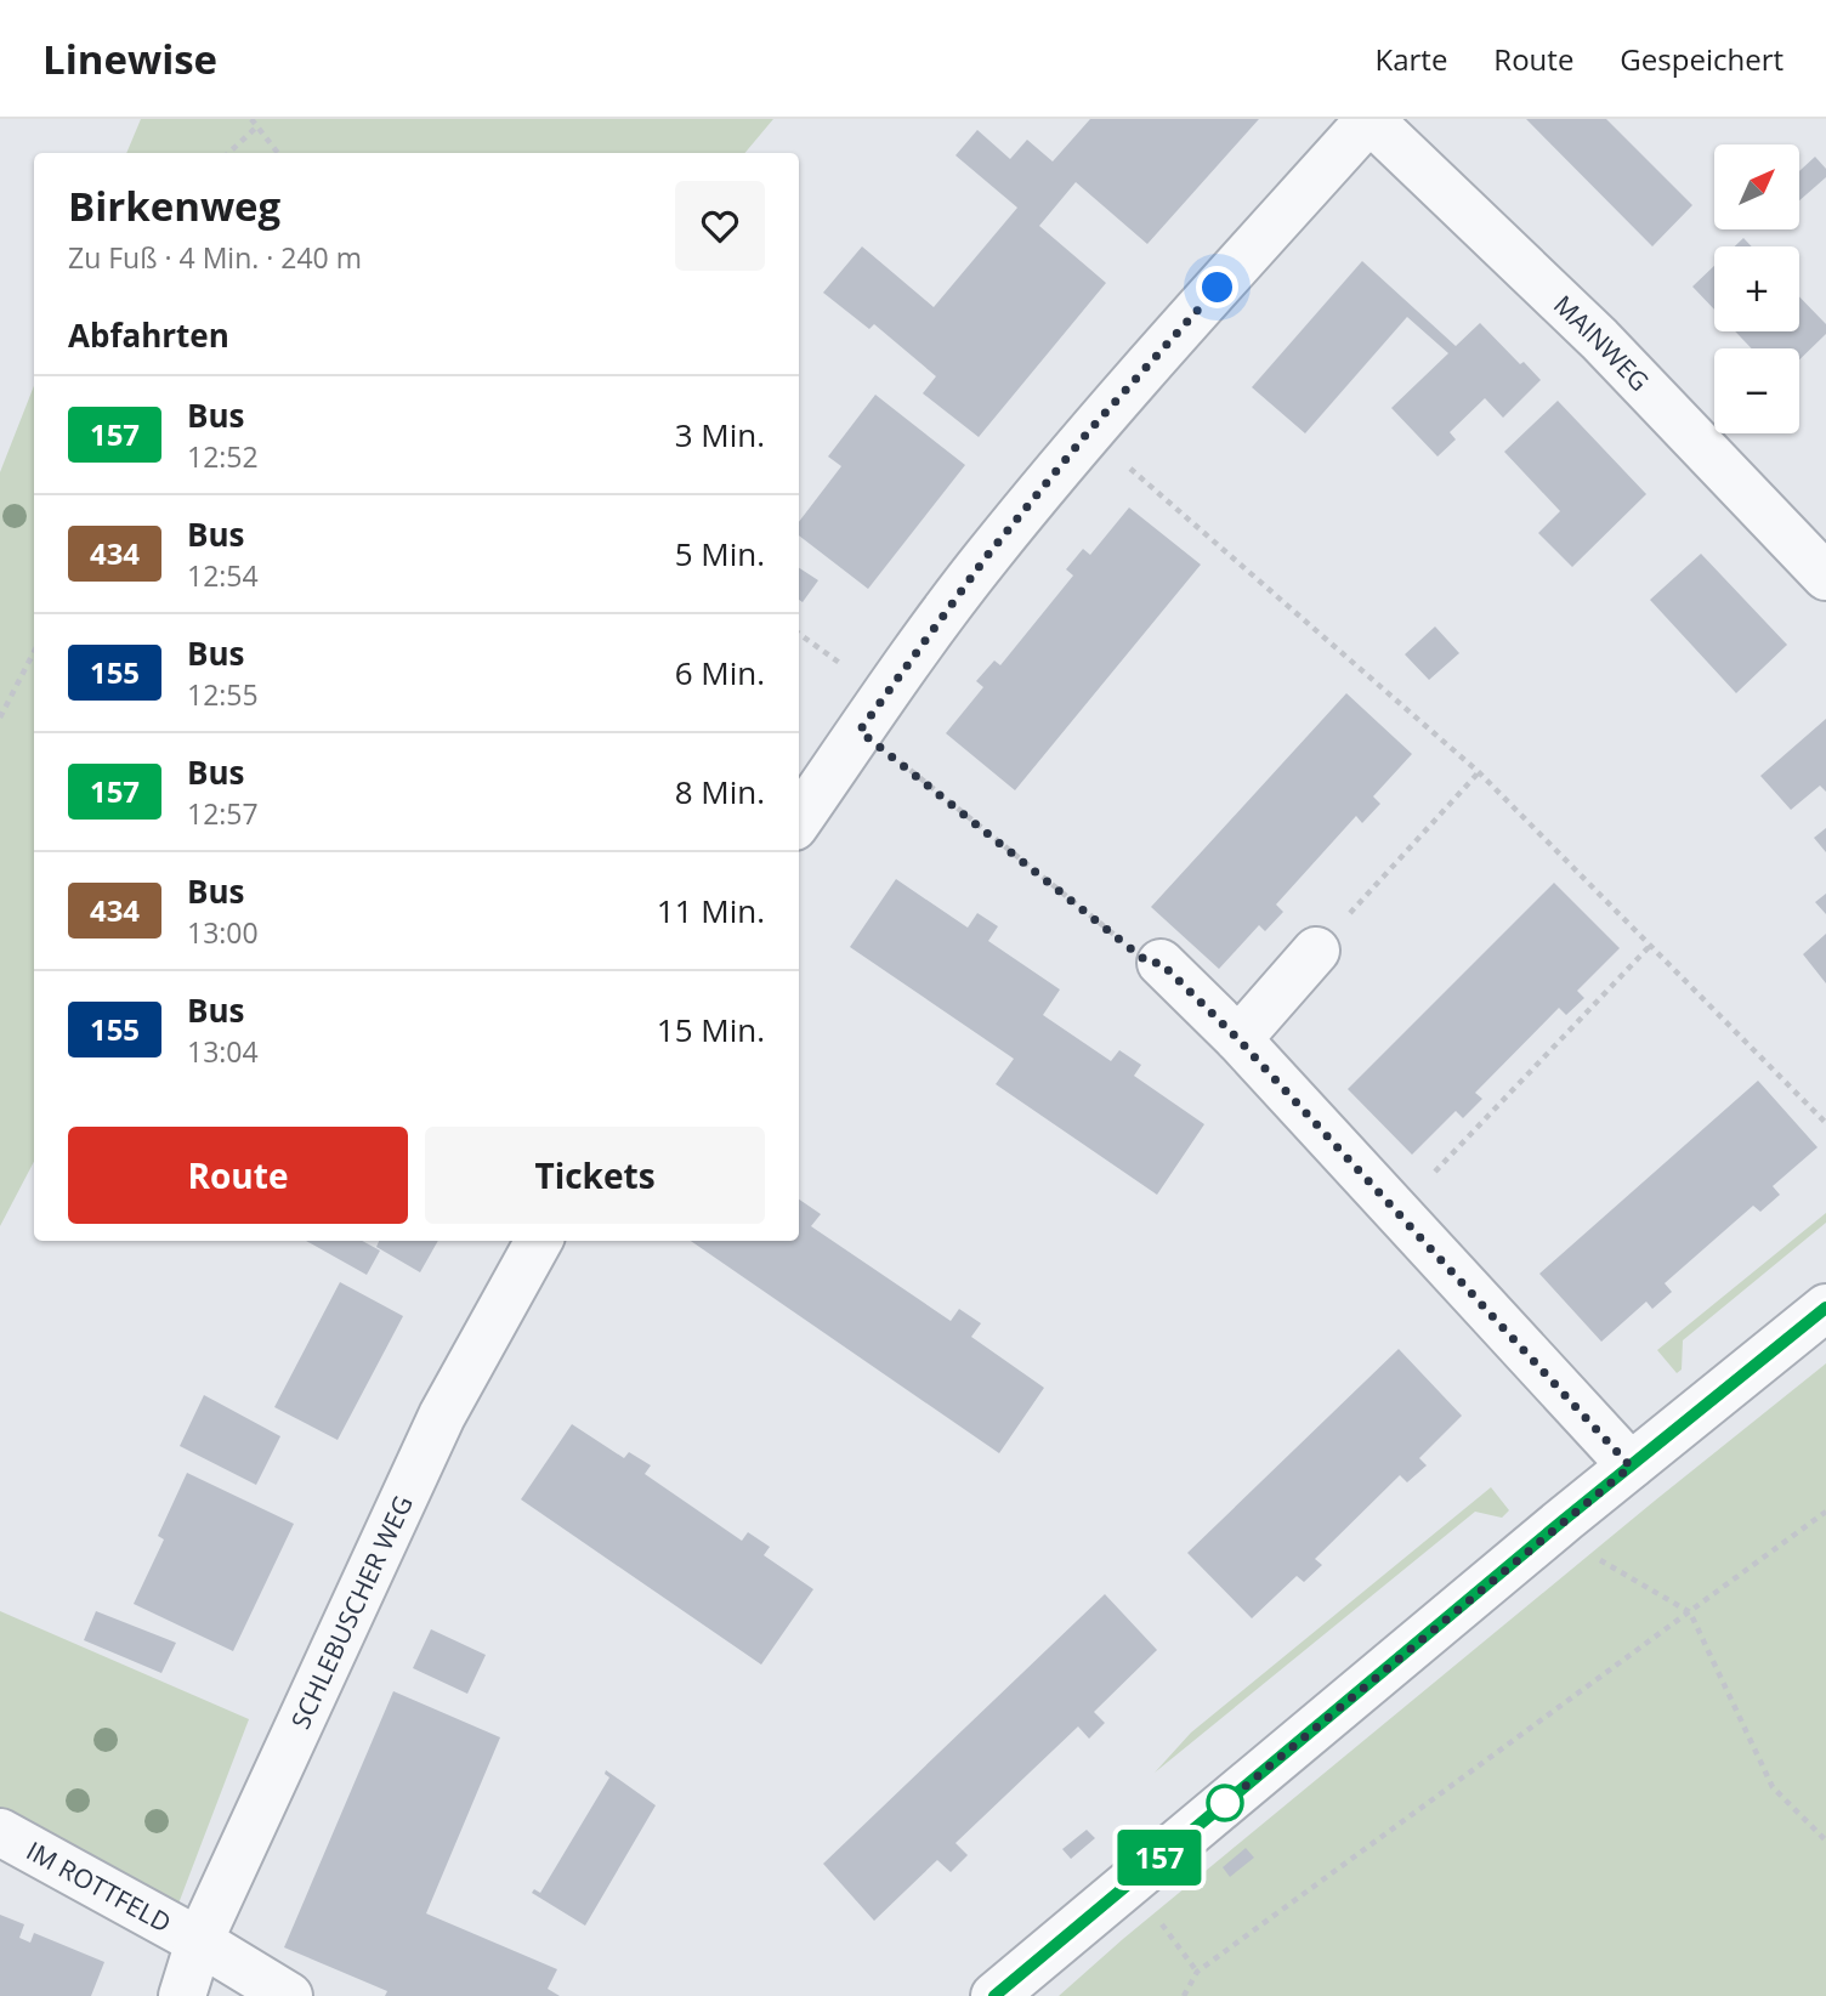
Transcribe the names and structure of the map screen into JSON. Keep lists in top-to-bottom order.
{
  "streets": {
    "street": ["MAINWEG", "SCHLEBUSCHER WEG", "IM ROTTFELD"]
  },
  "crossings": [
    ["SCHLEBUSCHER WEG", "IM ROTTFELD"]
  ],
  "lines": ["bus line 157"],
  "north": "top right",
  "page": {
    "header": "Linewise",
    "nav": ["Karte", "Route", "Gespeichert"],
    "on_map": "157",
    "map_buttons": ["+", "−"],
    "heading": [
      ["Birkenweg", "Zu Fuß · 4 Min. · 240 m"],
      "Abfahrten"
    ],
    "list": [
      {
        "mark": "157",
        "name": "Bus",
        "note": "12:52",
        "value": "3 Min."
      },
      {
        "mark": "434",
        "name": "Bus",
        "note": "12:54",
        "value": "5 Min."
      },
      {
        "mark": "155",
        "name": "Bus",
        "note": "12:55",
        "value": "6 Min."
      },
      {
        "mark": "157",
        "name": "Bus",
        "note": "12:57",
        "value": "8 Min."
      },
      {
        "mark": "434",
        "name": "Bus",
        "note": "13:00",
        "value": "11 Min."
      },
      {
        "mark": "155",
        "name": "Bus",
        "note": "13:04",
        "value": "15 Min."
      }
    ],
    "buttons": ["Route", "Tickets"]
  }
}
